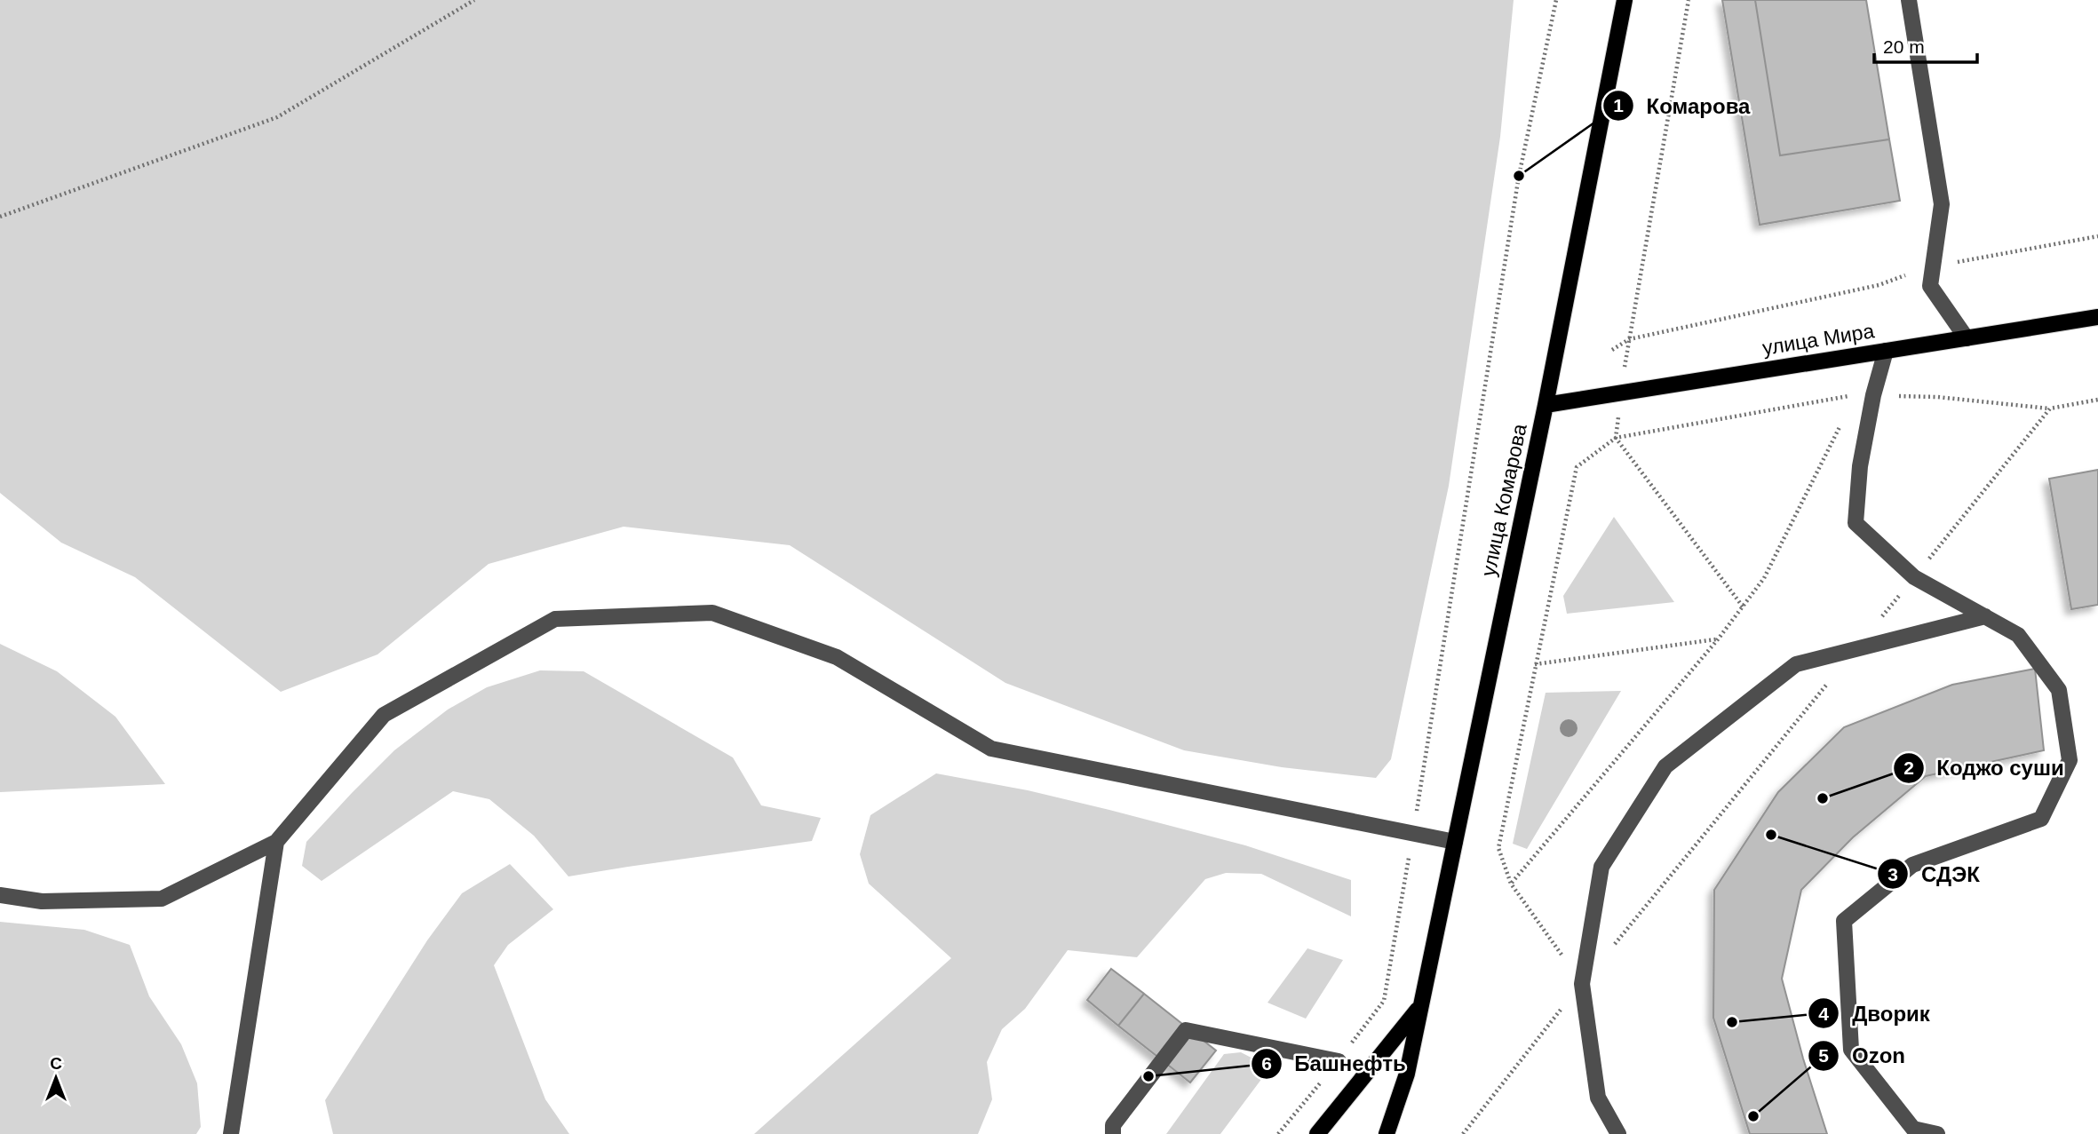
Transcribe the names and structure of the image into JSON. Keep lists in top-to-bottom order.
{
  "streets": {
    "main road": ["улица Мира", "улица Комарова"]
  },
  "crossings": [
    ["улица Мира", "улица Комарова"]
  ],
  "places": [
    "Комарова",
    "Коджо суши",
    "СДЭК",
    "Дворик",
    "Башнефть",
    "Ozon"
  ],
  "scale_bar": "20 m",
  "north": "top"
}
